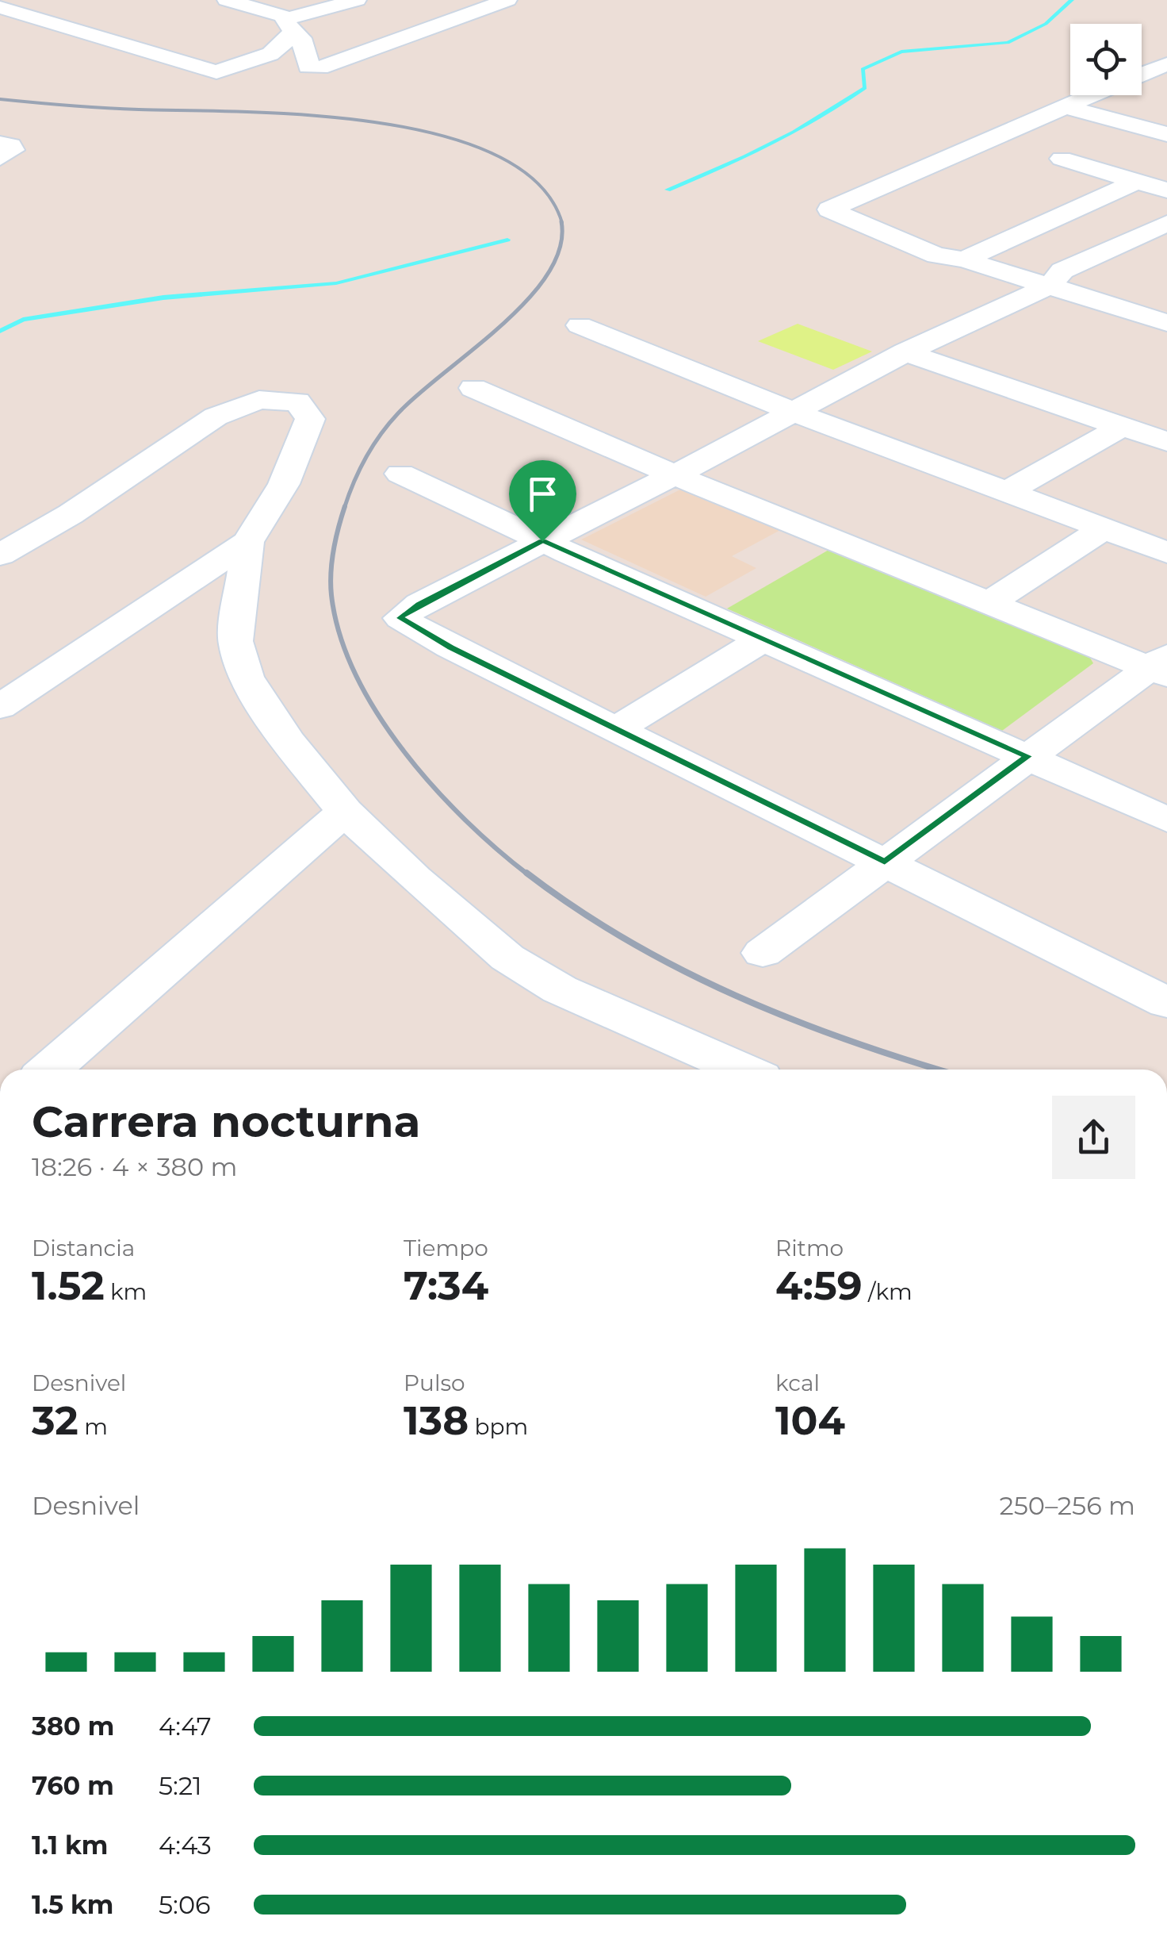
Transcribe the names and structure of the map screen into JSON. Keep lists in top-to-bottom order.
{
  "page": {
    "heading": ["Carrera nocturna", "18:26 · 4 × 380 m"],
    "stats": [
      ["Distancia", "1.52 km"],
      ["Tiempo", "7:34"],
      ["Ritmo", "4:59 /km"],
      ["Desnivel", "32 m"],
      ["Pulso", "138 bpm"],
      ["kcal", "104"]
    ],
    "chart": ["Desnivel", "250–256 m"],
    "list": [
      {
        "name": "380 m",
        "note": "4:47"
      },
      {
        "name": "760 m",
        "note": "5:21"
      },
      {
        "name": "1.1 km",
        "note": "4:43"
      },
      {
        "name": "1.5 km",
        "note": "5:06"
      }
    ]
  }
}
